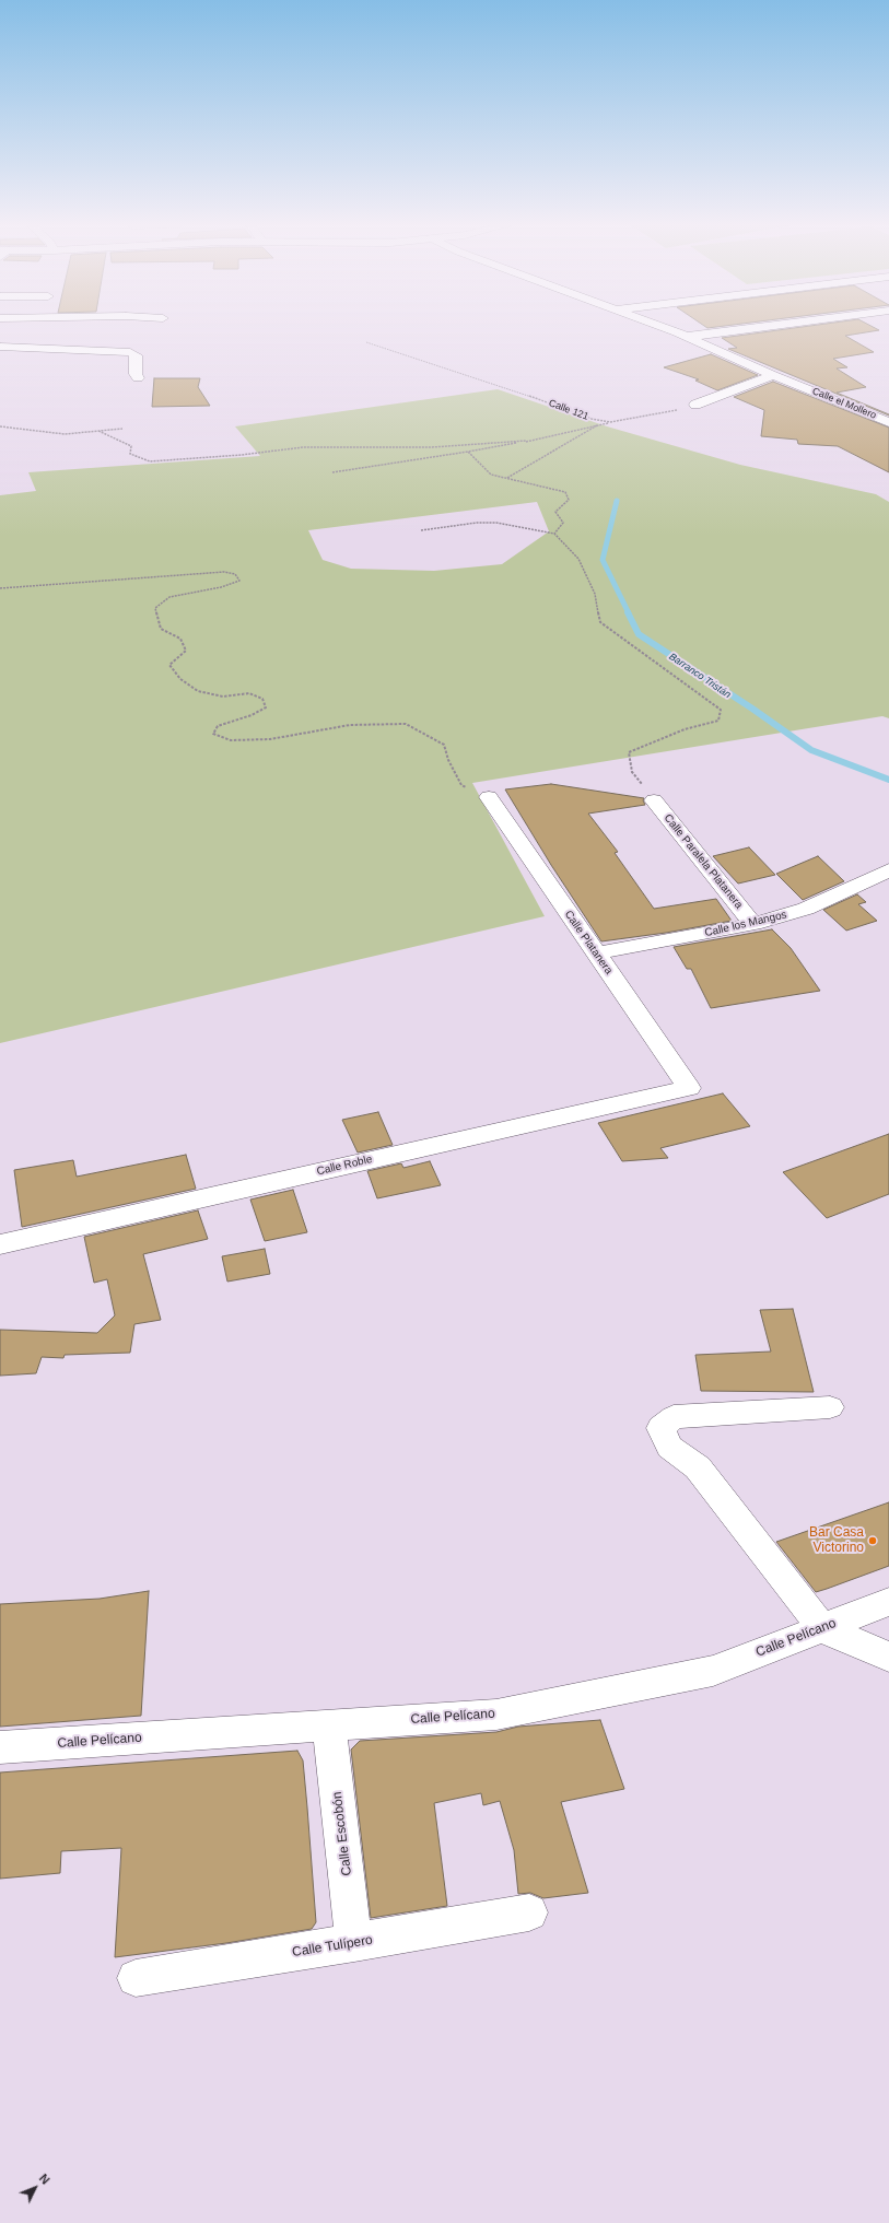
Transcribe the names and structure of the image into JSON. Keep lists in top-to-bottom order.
{
  "streets": {
    "street": [
      "Calle el Mollero",
      "Calle Paralela Platanera",
      "Calle los Mangos",
      "Calle Platanera",
      "Calle Roble",
      "Calle Pelícano",
      "Calle Escobón",
      "Calle Tulípero"
    ],
    "path": ["Calle 121"]
  },
  "crossings": [
    ["Calle Paralela Platanera", "Calle los Mangos"],
    ["Calle los Mangos", "Calle Platanera"],
    ["Calle Platanera", "Calle Roble"],
    ["Calle Pelícano", "Calle Escobón"],
    ["Calle Escobón", "Calle Tulípero"]
  ],
  "water": ["Barranco Tristán"],
  "places": ["Bar Casa Victorino"],
  "north": "top right"
}
